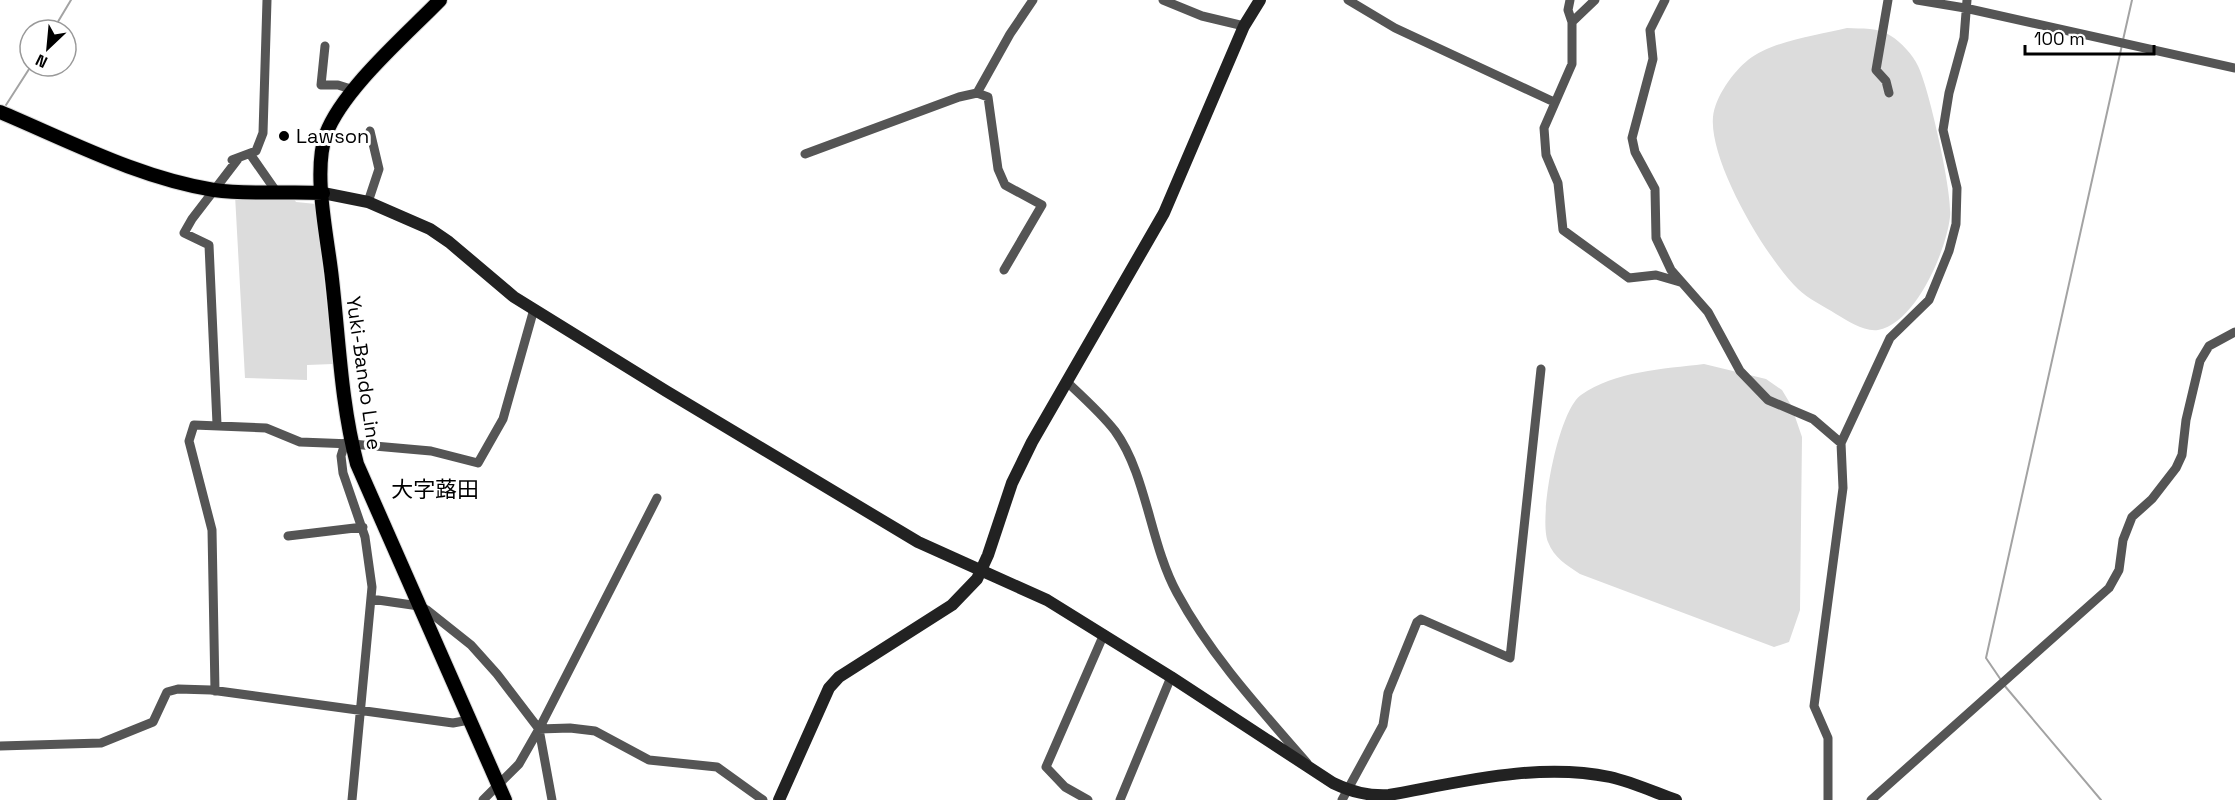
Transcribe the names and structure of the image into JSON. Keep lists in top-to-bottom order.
{
  "streets": {
    "main road": ["Yuki-Bando Line"]
  },
  "districts": ["大字蕗田"],
  "places": ["Lawson"],
  "scale_bar": "100 m",
  "north": "bottom left"
}
